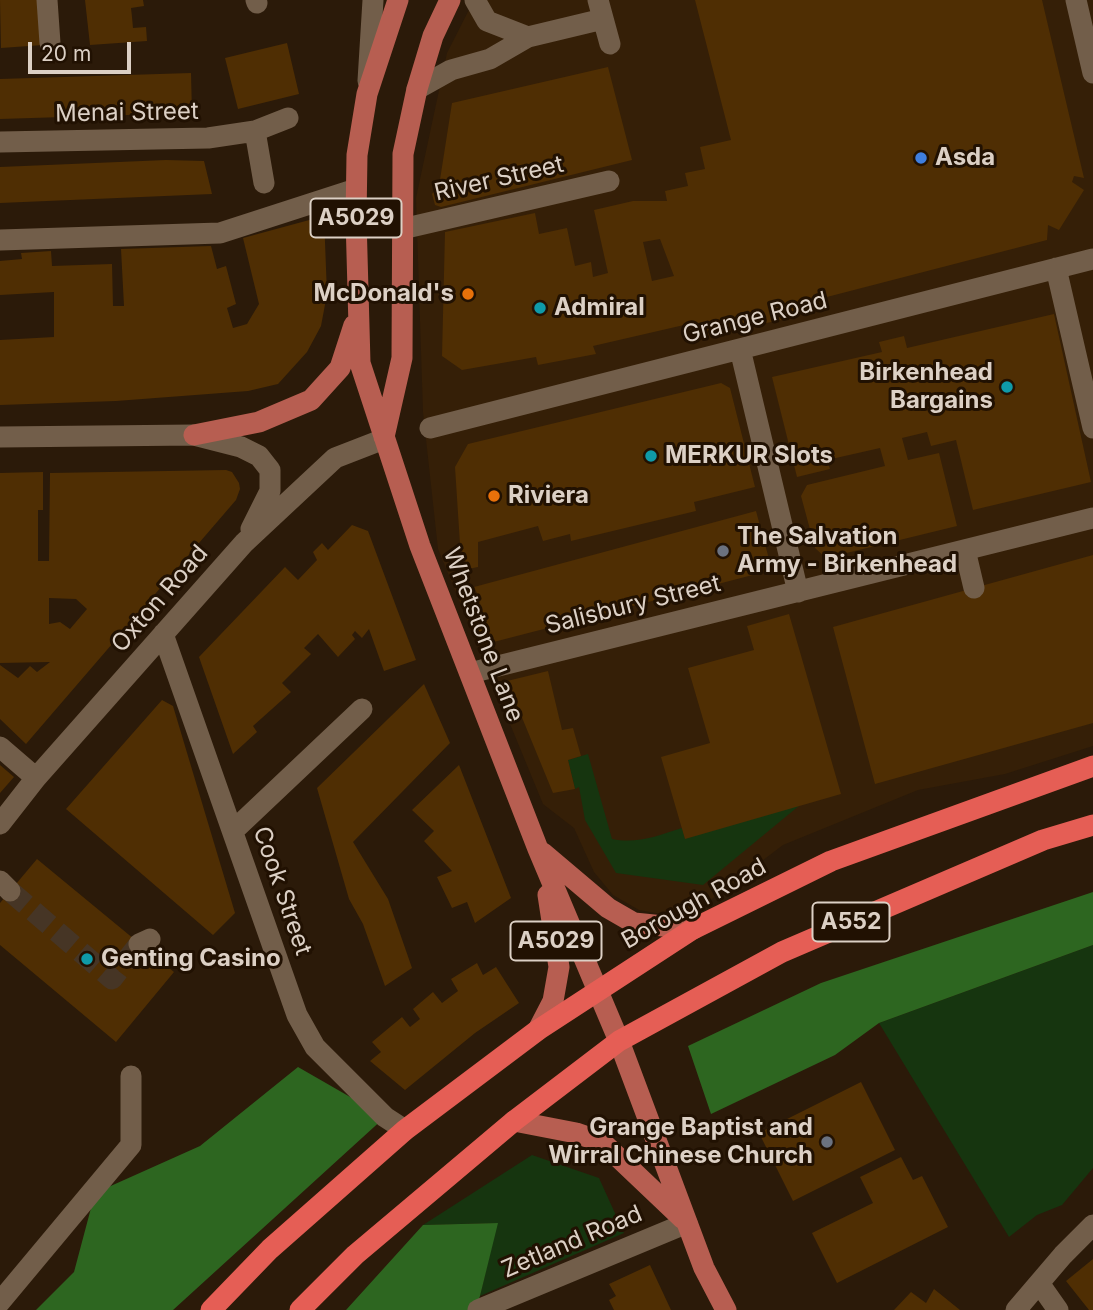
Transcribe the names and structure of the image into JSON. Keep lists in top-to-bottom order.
{
  "streets": {
    "highway": ["Borough Road", "A552"],
    "main road": ["A5029", "Whetstone Lane"],
    "street": [
      "Menai Street",
      "River Street",
      "Grange Road",
      "Oxton Road",
      "Salisbury Street",
      "Cook Street",
      "Zetland Road"
    ]
  },
  "crossings": [
    ["River Street", "A5029"],
    ["A5029", "Oxton Road"],
    ["A5029", "Whetstone Lane"],
    ["Oxton Road", "Whetstone Lane"],
    ["Oxton Road", "Cook Street"],
    ["Salisbury Street", "Whetstone Lane"],
    ["Whetstone Lane", "Borough Road"],
    ["Whetstone Lane", "A552"],
    ["Whetstone Lane", "Zetland Road"],
    ["Cook Street", "Borough Road"]
  ],
  "places": [
    "Asda",
    "McDonald's",
    "Admiral",
    "Birkenhead Bargains",
    "MERKUR Slots",
    "Riviera",
    "The Salvation Army - Birkenhead",
    "Genting Casino",
    "Grange Baptist and Wirral Chinese Church"
  ],
  "scale_bar": "20 m"
}
